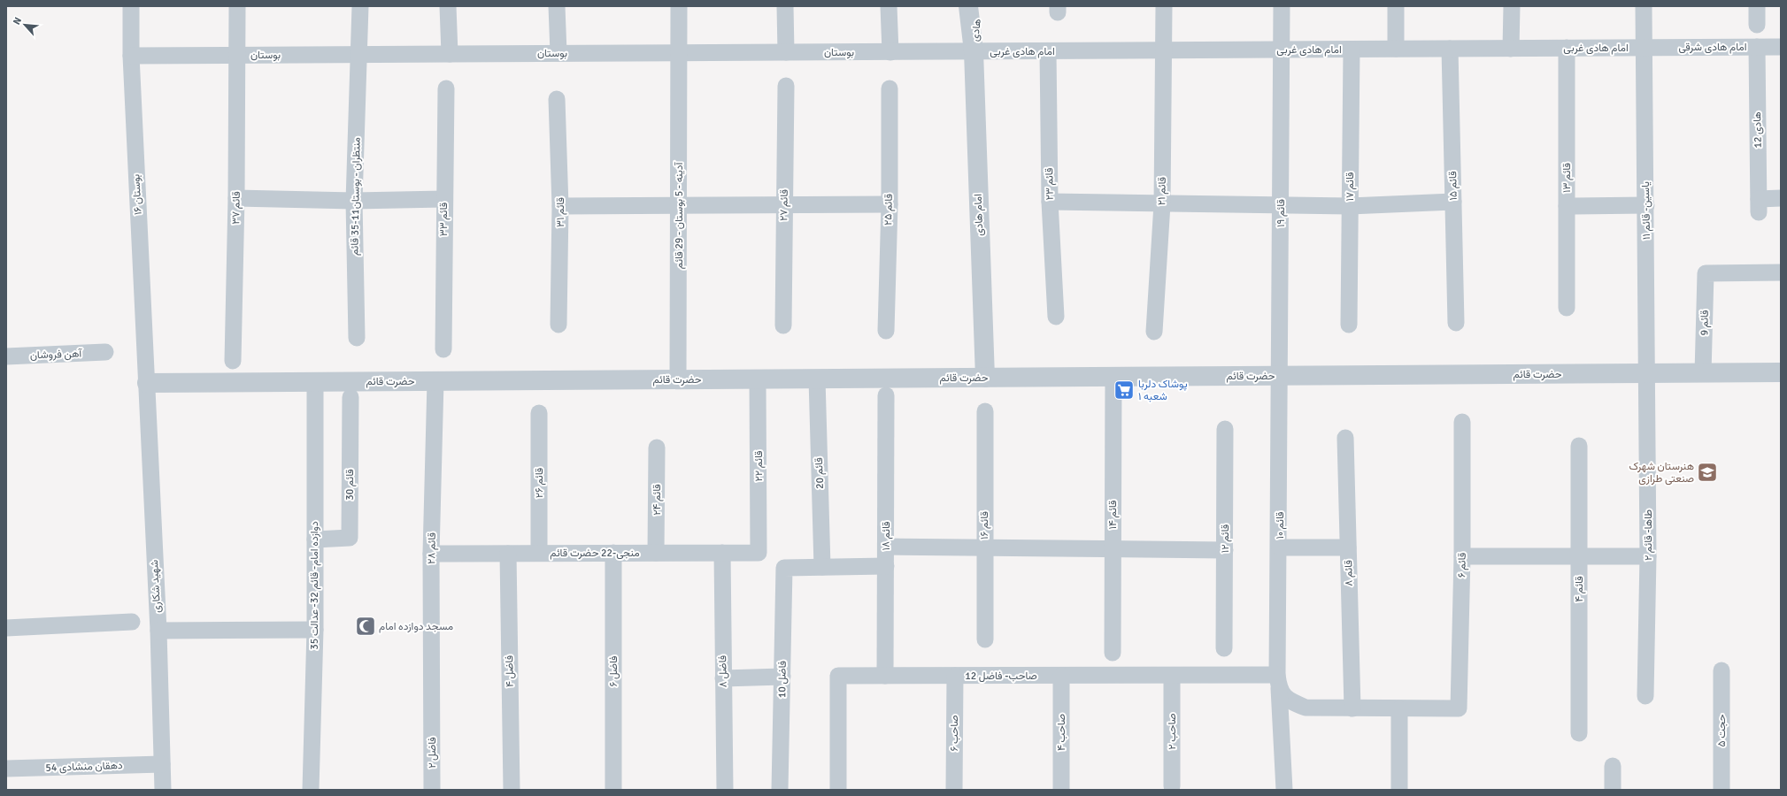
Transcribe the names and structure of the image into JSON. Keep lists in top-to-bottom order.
{
  "streets": {
    "street": [
      "هادی",
      "امام هادی شرقی",
      "امام هادی غربی",
      "بوستان",
      "12 هادی",
      "قائم ۱۳",
      "قائم ۲۳",
      "قائم ۱۵",
      "قائم ۱۷",
      "قائم ۲۱",
      "بوستان ۱۶",
      "منتظران - بوستان11-35 قائم",
      "قائم ۲۷",
      "قائم ۳۷",
      "قائم ۲۵",
      "یاسین- قائم ۱۱",
      "قائم ۳۱",
      "قائم ۱۹",
      "امام هادی",
      "آدینه - 5 بوستان - 29 قائم",
      "قائم ۳۳",
      "قائم 9",
      "آهن فروشان",
      "حضرت قائم",
      "قائم ۲۲",
      "قائم 20",
      "قائم ۲۶",
      "قائم 30",
      "قائم ۲۴",
      "قائم ۱۴",
      "قائم ۱۶",
      "قائم ۱۰",
      "طاها- قائم ۲",
      "قائم ۱۸",
      "قائم ۱۲",
      "قائم ۲۸",
      "منجی-22 حضرت قائم",
      "قائم ۶",
      "قائم ۸",
      "دوازده امام- قائم 32- عدالت 35",
      "شهید شکاری",
      "قائم ۴",
      "فاضل ۴",
      "فاضل ۶",
      "فاضل ۸",
      "صاحب- فاضل 12",
      "فاضل 10",
      "حجت ۵",
      "صاحب ۲",
      "صاحب ۴",
      "صاحب ۶",
      "فاضل ۲",
      "دهقان منشادی 54"
    ]
  },
  "crossings": [
    ["هادی", "امام هادی غربی"],
    ["هادی", "بوستان"],
    ["هادی", "امام هادی"],
    ["امام هادی شرقی", "امام هادی غربی"],
    ["امام هادی شرقی", "12 هادی"],
    ["امام هادی شرقی", "یاسین- قائم ۱۱"],
    ["امام هادی غربی", "بوستان"],
    ["امام هادی غربی", "قائم ۱۳"],
    ["امام هادی غربی", "قائم ۲۳"],
    ["امام هادی غربی", "قائم ۱۵"],
    ["امام هادی غربی", "قائم ۱۷"],
    ["امام هادی غربی", "قائم ۲۱"],
    ["امام هادی غربی", "یاسین- قائم ۱۱"],
    ["امام هادی غربی", "قائم ۱۹"],
    ["امام هادی غربی", "امام هادی"],
    ["بوستان", "بوستان ۱۶"],
    ["بوستان", "منتظران - بوستان11-35 قائم"],
    ["بوستان", "قائم ۳۷"],
    ["بوستان", "امام هادی"],
    ["بوستان", "آدینه - 5 بوستان - 29 قائم"],
    ["بوستان ۱۶", "حضرت قائم"],
    ["بوستان ۱۶", "شهید شکاری"],
    ["یاسین- قائم ۱۱", "حضرت قائم"],
    ["یاسین- قائم ۱۱", "طاها- قائم ۲"],
    ["قائم ۱۹", "حضرت قائم"],
    ["قائم ۱۹", "قائم ۱۰"],
    ["امام هادی", "حضرت قائم"],
    ["آدینه - 5 بوستان - 29 قائم", "حضرت قائم"],
    ["قائم 9", "حضرت قائم"],
    ["حضرت قائم", "قائم ۲۲"],
    ["حضرت قائم", "قائم 20"],
    ["حضرت قائم", "قائم ۱۴"],
    ["حضرت قائم", "قائم ۱۰"],
    ["حضرت قائم", "طاها- قائم ۲"],
    ["حضرت قائم", "قائم ۲۸"],
    ["حضرت قائم", "دوازده امام- قائم 32- عدالت 35"],
    ["حضرت قائم", "شهید شکاری"],
    ["قائم ۲۲", "منجی-22 حضرت قائم"],
    ["قائم 20", "فاضل 10"],
    ["قائم ۲۶", "منجی-22 حضرت قائم"],
    ["قائم 30", "دوازده امام- قائم 32- عدالت 35"],
    ["قائم ۲۴", "منجی-22 حضرت قائم"],
    ["قائم ۱۰", "صاحب- فاضل 12"],
    ["قائم ۱۸", "صاحب- فاضل 12"],
    ["قائم ۲۸", "منجی-22 حضرت قائم"],
    ["قائم ۲۸", "فاضل ۲"],
    ["منجی-22 حضرت قائم", "فاضل ۴"],
    ["منجی-22 حضرت قائم", "فاضل ۶"],
    ["منجی-22 حضرت قائم", "فاضل ۸"],
    ["شهید شکاری", "دهقان منشادی 54"],
    ["صاحب- فاضل 12", "صاحب ۲"],
    ["صاحب- فاضل 12", "صاحب ۴"],
    ["صاحب- فاضل 12", "صاحب ۶"]
  ],
  "places": {
    "supermarket": ["پوشاک دلربا شعبه ۱"],
    "school or university": ["هنرستان شهرک صنعتی طرازی"],
    "mosque": ["مسجد دوازده امام"]
  },
  "north": "top left"
}
